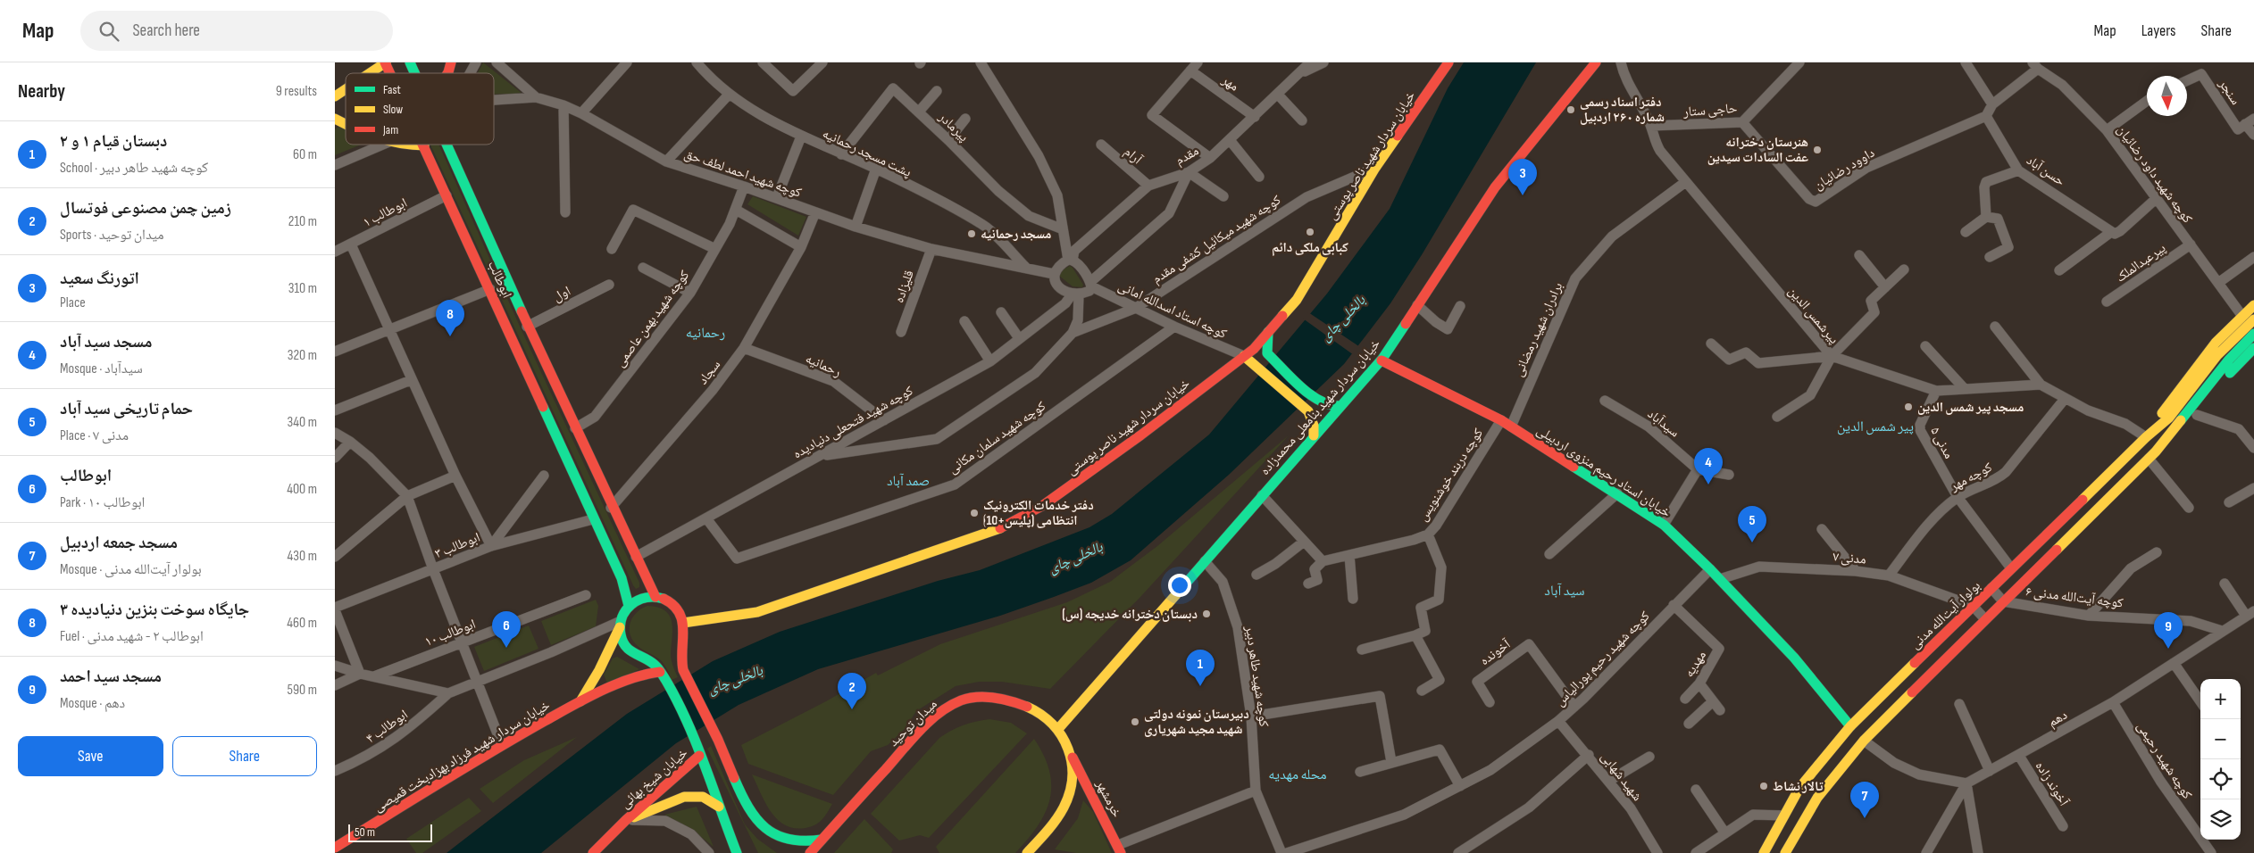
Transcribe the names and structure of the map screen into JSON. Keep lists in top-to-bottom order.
{
  "streets": {
    "main road": [
      "خیابان سردار شهید ناصر پوستی",
      "ابوطالب",
      "خیابان سردار شهید بنامعلی محمدزاده",
      "خیابان استاد رحیم منزوی اردبیلی",
      "بولوار آیت‌الله مدنی",
      "میدان توحید",
      "خیابان سردار شهید فرزاد بهزاد‌بخت قمیصی",
      "خیابان شیخ بهائی",
      "خرمشهر"
    ],
    "street": [
      "مهر",
      "سنجر",
      "حاجی ستار",
      "پیرمادر",
      "پشت مسجد رحمانیه",
      "آرام",
      "مقدم",
      "داوود رضائیان",
      "حسن آباد",
      "کوچه شهید احمد لطف حق",
      "کوچه شهید داود رضائیان",
      "ابوطالب ۱",
      "کوچه شهید میکائیل کشفی مقدم",
      "پیرعبدالملک",
      "قلیزاده",
      "اول",
      "کوچه استاد اسدالله امانی",
      "پیرشمس الدین",
      "کوچه شهید بهمن عاصمی",
      "برادران شهید رمضانی",
      "رحمانیه",
      "سجاد",
      "کوچه شهید فتحعلی دنیادیده",
      "سیدآباد",
      "کوچه شهید سلمان مکانی",
      "مدنی ۵",
      "کوچه دربند خوشنویس",
      "کوچه مهر",
      "ابوطالب ۳",
      "مدنی ۷",
      "کوچه آیت‌الله مدنی ۶",
      "ابوطالب ۱۰",
      "آخونده",
      "کوچه شهید رحیم پورالیاس",
      "مهدیه",
      "کوچه شهید طاهر دبیر",
      "دهم",
      "ابوطالب ۴",
      "کوچه شهید رحیمی",
      "شهید شهابی",
      "آخوند زاده"
    ]
  },
  "crossings": [
    ["مهر", "مقدم"],
    ["حاجی ستار", "داوود رضائیان"],
    ["حاجی ستار", "پیرشمس الدین"],
    ["پیرمادر", "پشت مسجد رحمانیه"],
    ["پشت مسجد رحمانیه", "کوچه شهید احمد لطف حق"],
    ["آرام", "مقدم"],
    ["مقدم", "کوچه شهید احمد لطف حق"],
    ["مقدم", "کوچه استاد اسدالله امانی"],
    ["مقدم", "کوچه شهید فتحعلی دنیادیده"],
    ["خیابان سردار شهید ناصر پوستی", "کوچه شهید میکائیل کشفی مقدم"],
    ["خیابان سردار شهید ناصر پوستی", "کوچه استاد اسدالله امانی"],
    ["داوود رضائیان", "حسن آباد"],
    ["کوچه شهید احمد لطف حق", "قلیزاده"],
    ["کوچه شهید احمد لطف حق", "کوچه استاد اسدالله امانی"],
    ["کوچه شهید احمد لطف حق", "کوچه شهید بهمن عاصمی"],
    ["کوچه شهید احمد لطف حق", "سجاد"],
    ["کوچه شهید احمد لطف حق", "کوچه شهید فتحعلی دنیادیده"],
    ["کوچه شهید داود رضائیان", "پیرعبدالملک"],
    ["ابوطالب ۱", "ابوطالب"],
    ["کوچه شهید میکائیل کشفی مقدم", "کوچه استاد اسدالله امانی"],
    ["ابوطالب", "اول"],
    ["ابوطالب", "کوچه شهید بهمن عاصمی"],
    ["ابوطالب", "سجاد"],
    ["ابوطالب", "کوچه شهید فتحعلی دنیادیده"],
    ["ابوطالب", "ابوطالب ۳"],
    ["ابوطالب", "خیابان سردار شهید فرزاد بهزاد‌بخت قمیصی"],
    ["کوچه استاد اسدالله امانی", "کوچه شهید فتحعلی دنیادیده"],
    ["کوچه استاد اسدالله امانی", "کوچه شهید سلمان مکانی"],
    ["پیرشمس الدین", "برادران شهید رمضانی"],
    ["پیرشمس الدین", "مدنی ۵"],
    ["برادران شهید رمضانی", "خیابان استاد رحیم منزوی اردبیلی"],
    ["رحمانیه", "سجاد"],
    ["رحمانیه", "کوچه شهید فتحعلی دنیادیده"],
    ["خیابان سردار شهید بنامعلی محمدزاده", "خیابان استاد رحیم منزوی اردبیلی"],
    ["خیابان سردار شهید بنامعلی محمدزاده", "کوچه شهید طاهر دبیر"],
    ["خیابان سردار شهید بنامعلی محمدزاده", "میدان توحید"],
    ["کوچه شهید فتحعلی دنیادیده", "کوچه شهید سلمان مکانی"],
    ["مدنی ۵", "کوچه مهر"],
    ["مدنی ۵", "بولوار آیت‌الله مدنی"],
    ["خیابان استاد رحیم منزوی اردبیلی", "کوچه دربند خوشنویس"],
    ["خیابان استاد رحیم منزوی اردبیلی", "مدنی ۷"],
    ["خیابان استاد رحیم منزوی اردبیلی", "بولوار آیت‌الله مدنی"],
    ["خیابان استاد رحیم منزوی اردبیلی", "کوچه شهید رحیم پورالیاس"],
    ["کوچه مهر", "مدنی ۷"],
    ["مدنی ۷", "بولوار آیت‌الله مدنی"],
    ["کوچه آیت‌الله مدنی ۶", "دهم"],
    ["آخونده", "کوچه شهید رحیم پورالیاس"],
    ["کوچه شهید رحیم پورالیاس", "مهدیه"],
    ["کوچه شهید رحیم پورالیاس", "شهید شهابی"],
    ["دهم", "کوچه شهید رحیمی"],
    ["دهم", "آخوند زاده"],
    ["میدان توحید", "خرمشهر"],
    ["ابوطالب ۴", "خیابان سردار شهید فرزاد بهزاد‌بخت قمیصی"]
  ],
  "districts": [
    "رحمانیه",
    "پیر شمس الدین",
    "صمد آباد",
    "سید آباد",
    "محله مهدیه"
  ],
  "water": ["بالخلی چای"],
  "places": [
    "دفتر اسناد رسمی شماره ۲۶۰ اردبیل",
    "هنرستان دخترانه عفت السادات سیدین",
    "کبابی ملکی دائم",
    "مسجد رحمانیه",
    "مسجد پیر شمس الدین",
    "دفتر خدمات الکترونیک انتظامی (پلیس+10)",
    "دبستان دخترانه خدیجه (س)",
    "دبیرستان نمونه دولتی شهید مجید شهریاری",
    "تالار نشاط"
  ],
  "legend": ["Fast", "Slow", "Jam"],
  "scale_bar": "50 m",
  "north": "bottom",
  "page": {
    "header": "Map",
    "search": "Search here",
    "nav": ["Map", "Layers", "Share"],
    "heading": ["Nearby", "9 results"],
    "list": [
      {
        "mark": "1",
        "name": "دبستان قیام ۱ و ۲",
        "note": "School · کوچه شهید طاهر دبیر",
        "value": "60 m"
      },
      {
        "mark": "2",
        "name": "زمین چمن مصنوعی فوتسال",
        "note": "Sports · میدان توحید",
        "value": "210 m"
      },
      {
        "mark": "3",
        "name": "اتورنگ سعید",
        "note": "Place",
        "value": "310 m"
      },
      {
        "mark": "4",
        "name": "مسجد سید آباد",
        "note": "Mosque · سیدآباد",
        "value": "320 m"
      },
      {
        "mark": "5",
        "name": "حمام تاریخی سید آباد",
        "note": "Place · مدنی ۷",
        "value": "340 m"
      },
      {
        "mark": "6",
        "name": "ابوطالب",
        "note": "Park · ابوطالب ۱۰",
        "value": "400 m"
      },
      {
        "mark": "7",
        "name": "مسجد جمعه اردبیل",
        "note": "Mosque · بولوار آیت‌الله مدنی",
        "value": "430 m"
      },
      {
        "mark": "8",
        "name": "جایگاه سوخت بنزین دنیادیده ۳",
        "note": "Fuel · ابوطالب ۲ - شهید مدنی",
        "value": "460 m"
      },
      {
        "mark": "9",
        "name": "مسجد سید احمد",
        "note": "Mosque · دهم",
        "value": "590 m"
      }
    ],
    "pins": [
      "3",
      "8",
      "4",
      "5",
      "6",
      "9",
      "1",
      "2",
      "7"
    ],
    "map_buttons": ["+", "−"],
    "buttons": ["Save", "Share"],
    "scale": "50 m"
  }
}
